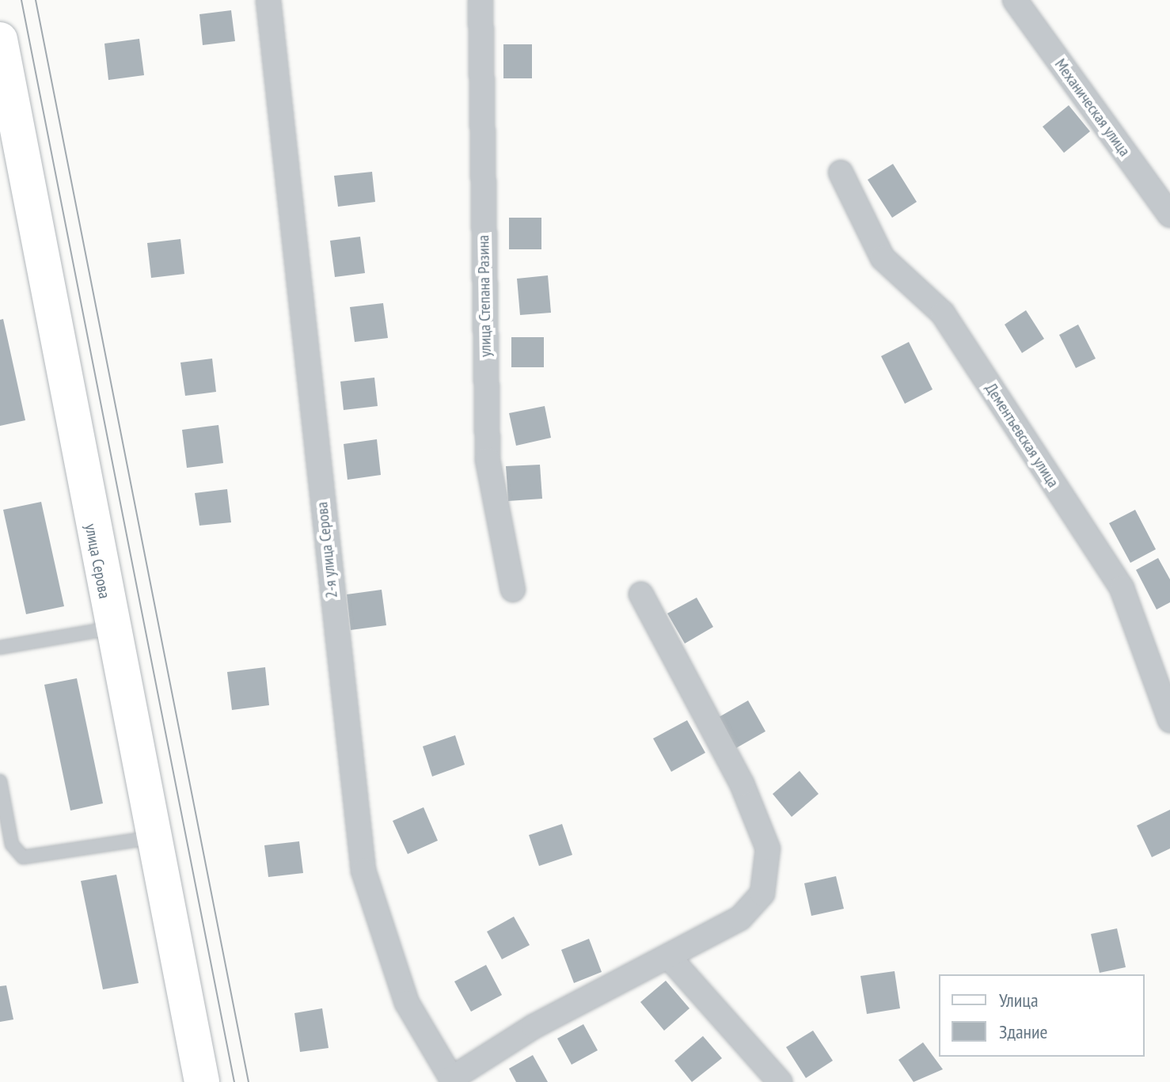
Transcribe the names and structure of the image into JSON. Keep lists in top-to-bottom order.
{
  "streets": {
    "main road": ["улица Серова"],
    "street": [
      "Механическая улица",
      "улица Степана Разина",
      "Дементьевская улица",
      "2-я улица Серова"
    ]
  },
  "legend": ["Улица", "Здание"]
}
